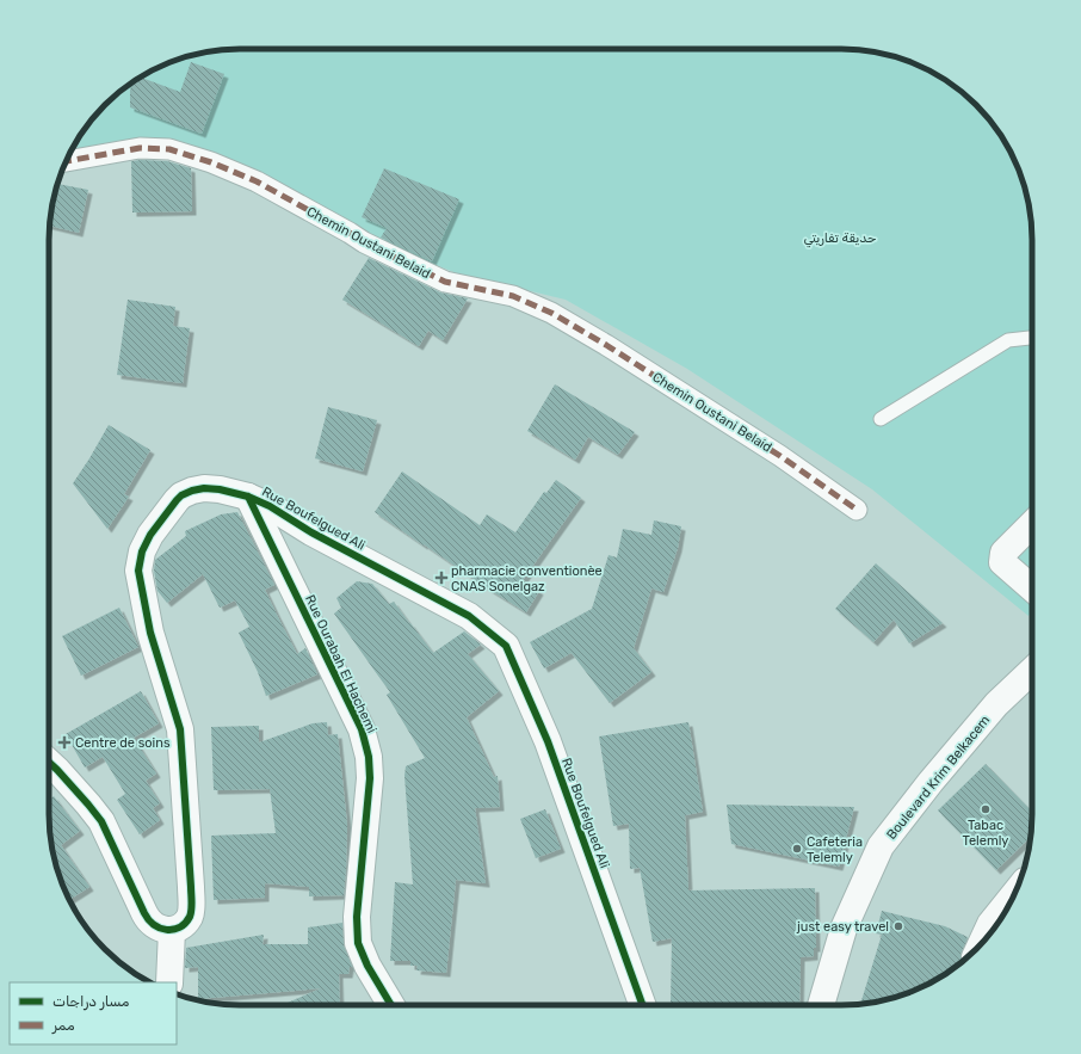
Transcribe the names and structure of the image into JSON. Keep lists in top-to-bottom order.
{
  "streets": {
    "street": [
      "Chemin Oustani Belaid",
      "Rue Boufelgued Ali",
      "Rue Ourabah El Hachemi",
      "Boulevard Krim Belkacem"
    ]
  },
  "crossings": [
    ["Rue Boufelgued Ali", "Rue Ourabah El Hachemi"]
  ],
  "parks": ["حديقة تفاريتي"],
  "places": {
    "health": ["pharmacie conventionèe CNAS Sonelgaz", "Centre de soins"],
    "other": ["Tabac Telemly", "Cafeteria Telemly", "just easy travel"]
  },
  "legend": ["مسار دراجات", "ممر"]
}
